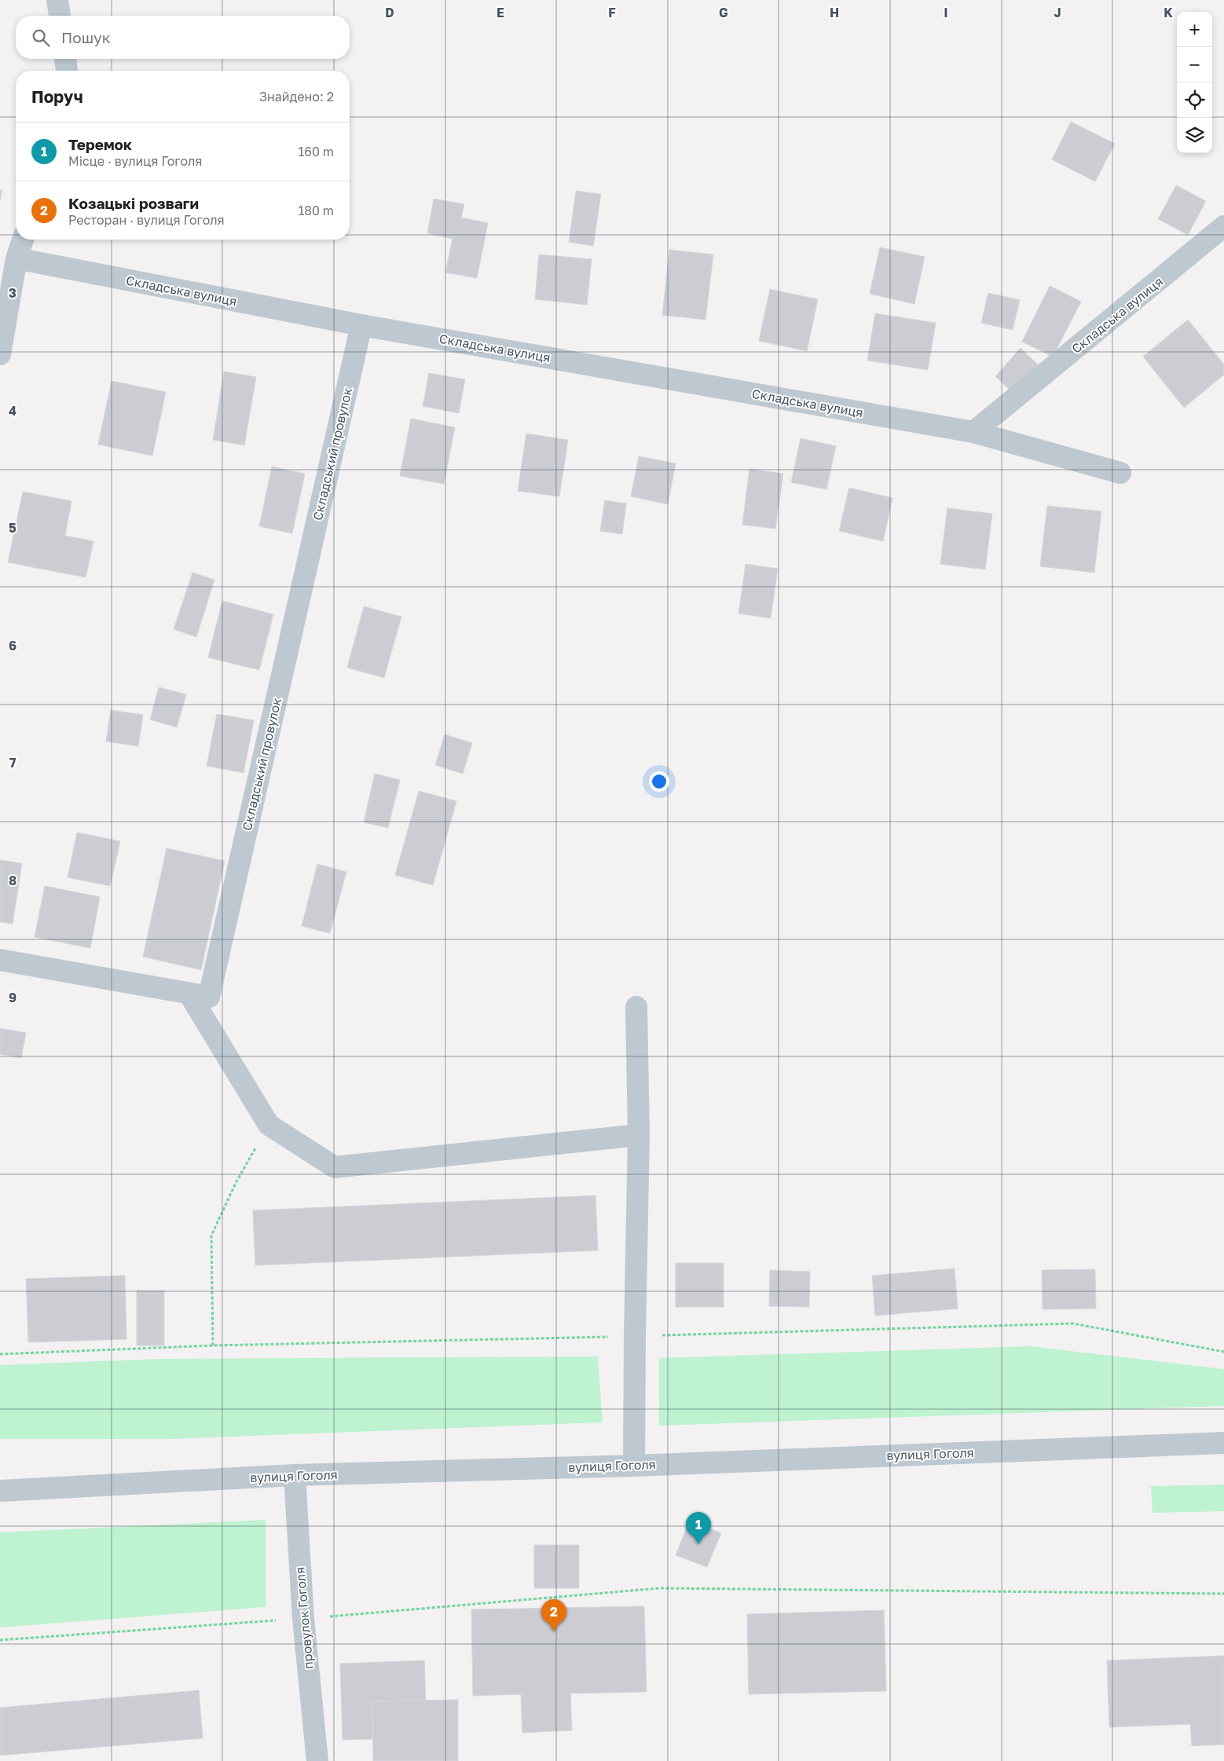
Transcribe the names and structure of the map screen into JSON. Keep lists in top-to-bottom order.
{
  "streets": {
    "street": [
      "Складська вулиця",
      "Складський провулок",
      "вулиця Гоголя",
      "провулок Гоголя"
    ]
  },
  "crossings": [
    ["Складська вулиця", "Складський провулок"],
    ["вулиця Гоголя", "провулок Гоголя"]
  ],
  "page": {
    "map_buttons": ["+", "−"],
    "search": "Пошук",
    "heading": ["Поруч", "Знайдено: 2"],
    "list": [
      {
        "mark": "1",
        "name": "Теремок",
        "note": "Місце · вулиця Гоголя",
        "value": "160 m"
      },
      {
        "mark": "2",
        "name": "Козацькі розваги",
        "note": "Ресторан · вулиця Гоголя",
        "value": "180 m"
      }
    ],
    "pins": ["1", "2"]
  },
  "grid": {
    "columns": [
      "D",
      "E",
      "F",
      "G",
      "H",
      "I",
      "J",
      "K"
    ],
    "rows": [
      "3",
      "4",
      "5",
      "6",
      "7",
      "8",
      "9"
    ]
  }
}
